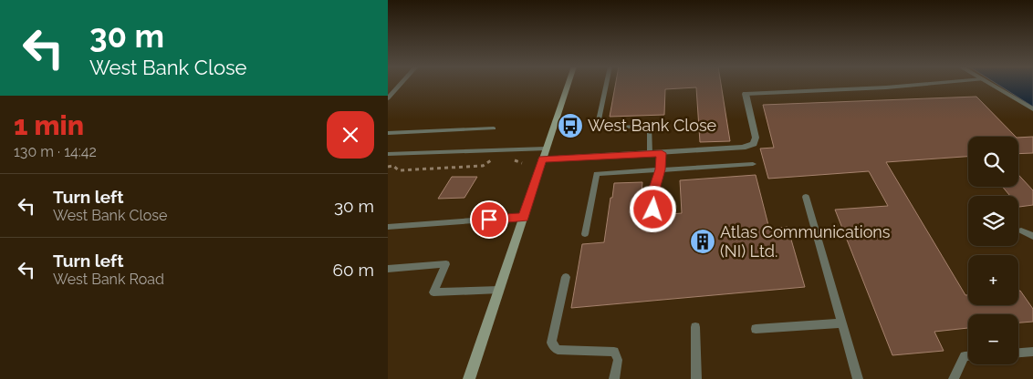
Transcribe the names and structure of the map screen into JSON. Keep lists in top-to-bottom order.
{
  "places": {
    "bus stop": ["West Bank Close"],
    "building": ["Atlas Communications (NI) Ltd."]
  },
  "page": {
    "turn": ["30 m", "West Bank Close"],
    "heading": ["1 min", "130 m · 14:42"],
    "map_buttons": ["+", "−"],
    "list": [
      {
        "name": "Turn left",
        "note": "West Bank Close",
        "value": "30 m"
      },
      {
        "name": "Turn left",
        "note": "West Bank Road",
        "value": "60 m"
      }
    ]
  }
}
